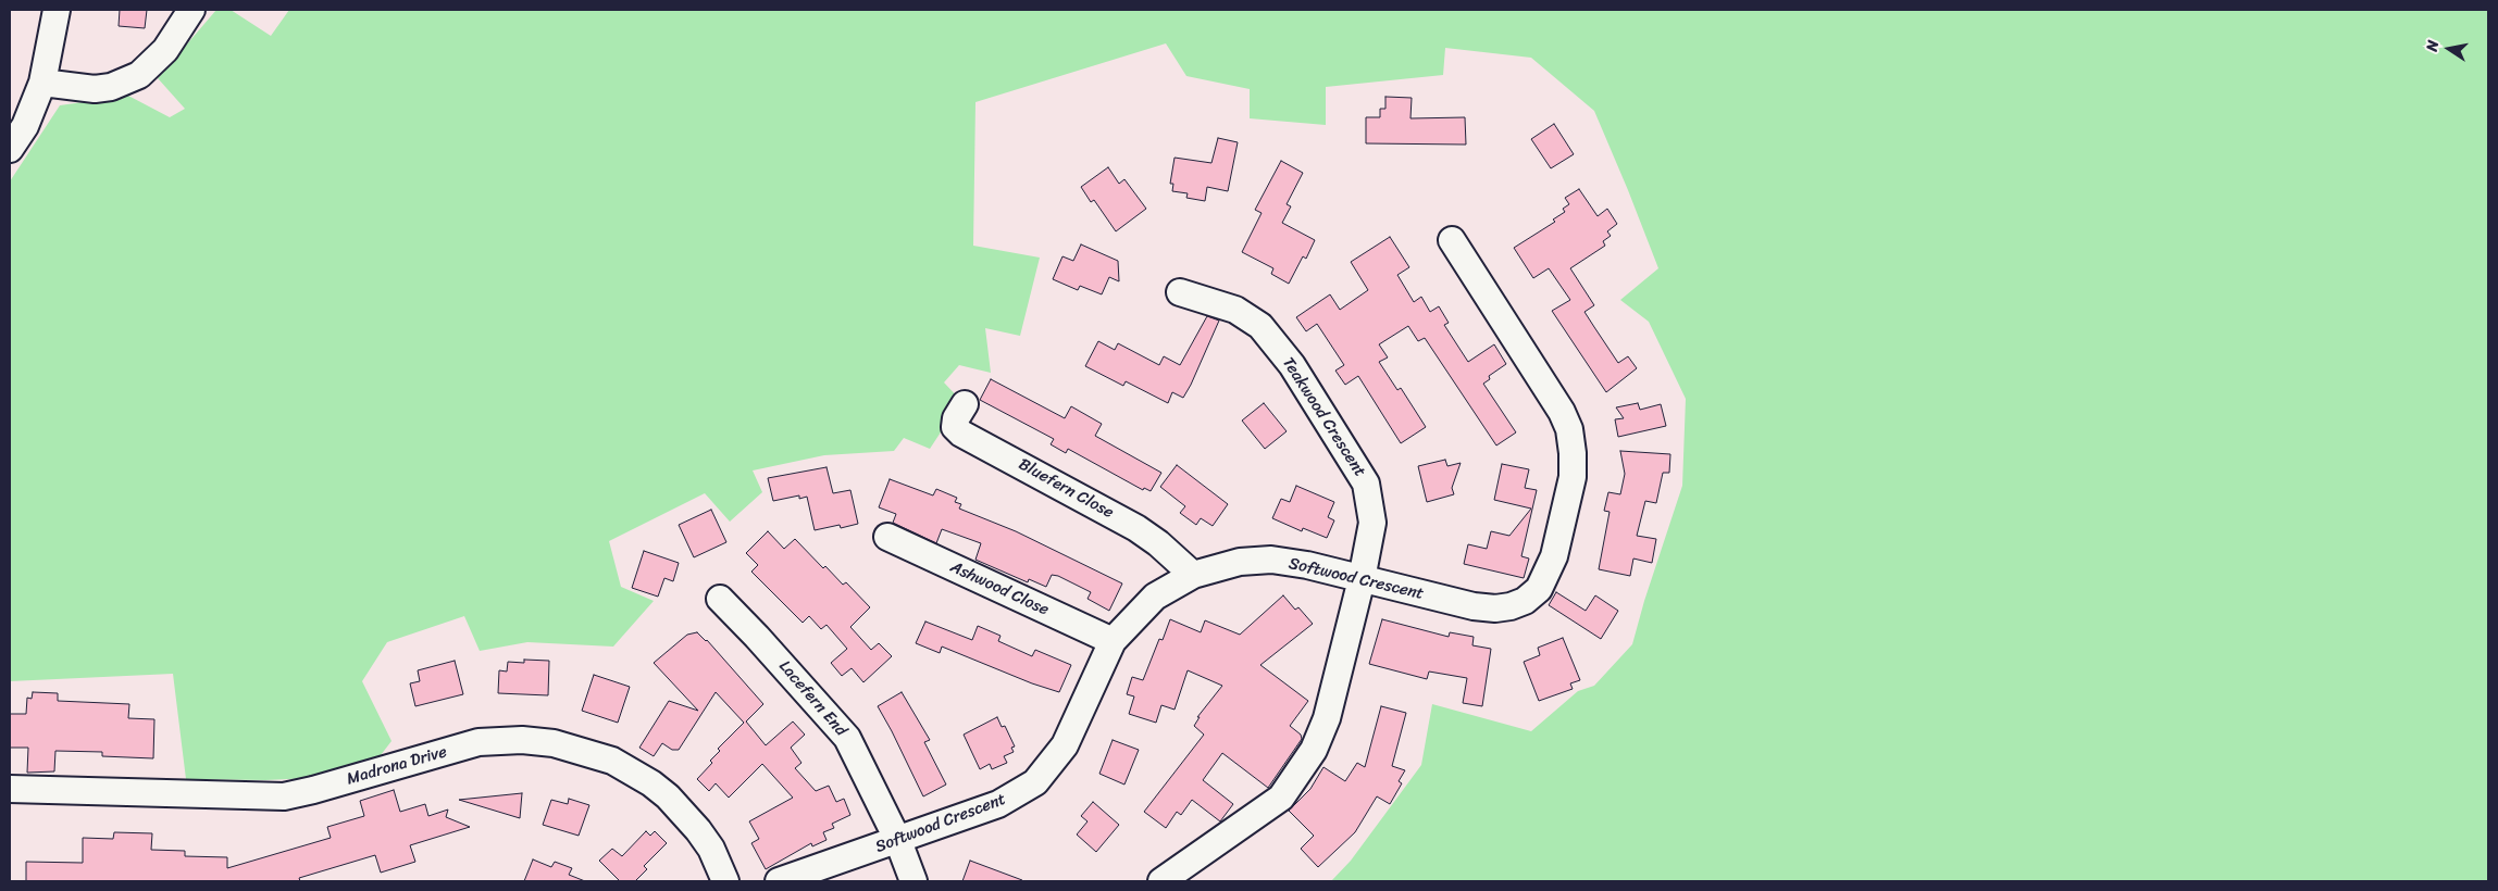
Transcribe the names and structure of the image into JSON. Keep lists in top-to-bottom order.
{
  "streets": {
    "street": [
      "Teakwood Crescent",
      "Bluefern Close",
      "Softwood Crescent",
      "Ashwood Close",
      "Lacefern End",
      "Madrona Drive"
    ]
  },
  "crossings": [
    ["Teakwood Crescent", "Softwood Crescent"],
    ["Bluefern Close", "Softwood Crescent"],
    ["Softwood Crescent", "Ashwood Close"],
    ["Softwood Crescent", "Lacefern End"]
  ],
  "north": "left"
}
